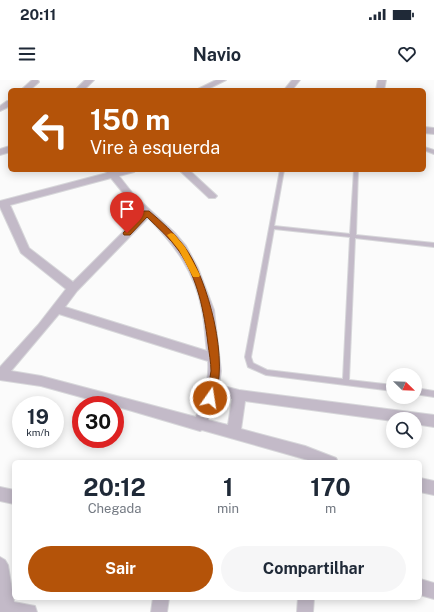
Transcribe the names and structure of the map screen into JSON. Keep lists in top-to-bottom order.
{
  "north": "bottom right",
  "page": {
    "status": "20:11",
    "header": "Navio",
    "turn": ["150 m", "Vire à esquerda"],
    "speed": "19 km/h",
    "limit": "30",
    "eta": [
      "20:12",
      "Chegada",
      "1",
      "min",
      "170",
      "m"
    ],
    "buttons": ["Sair", "Compartilhar"]
  }
}
